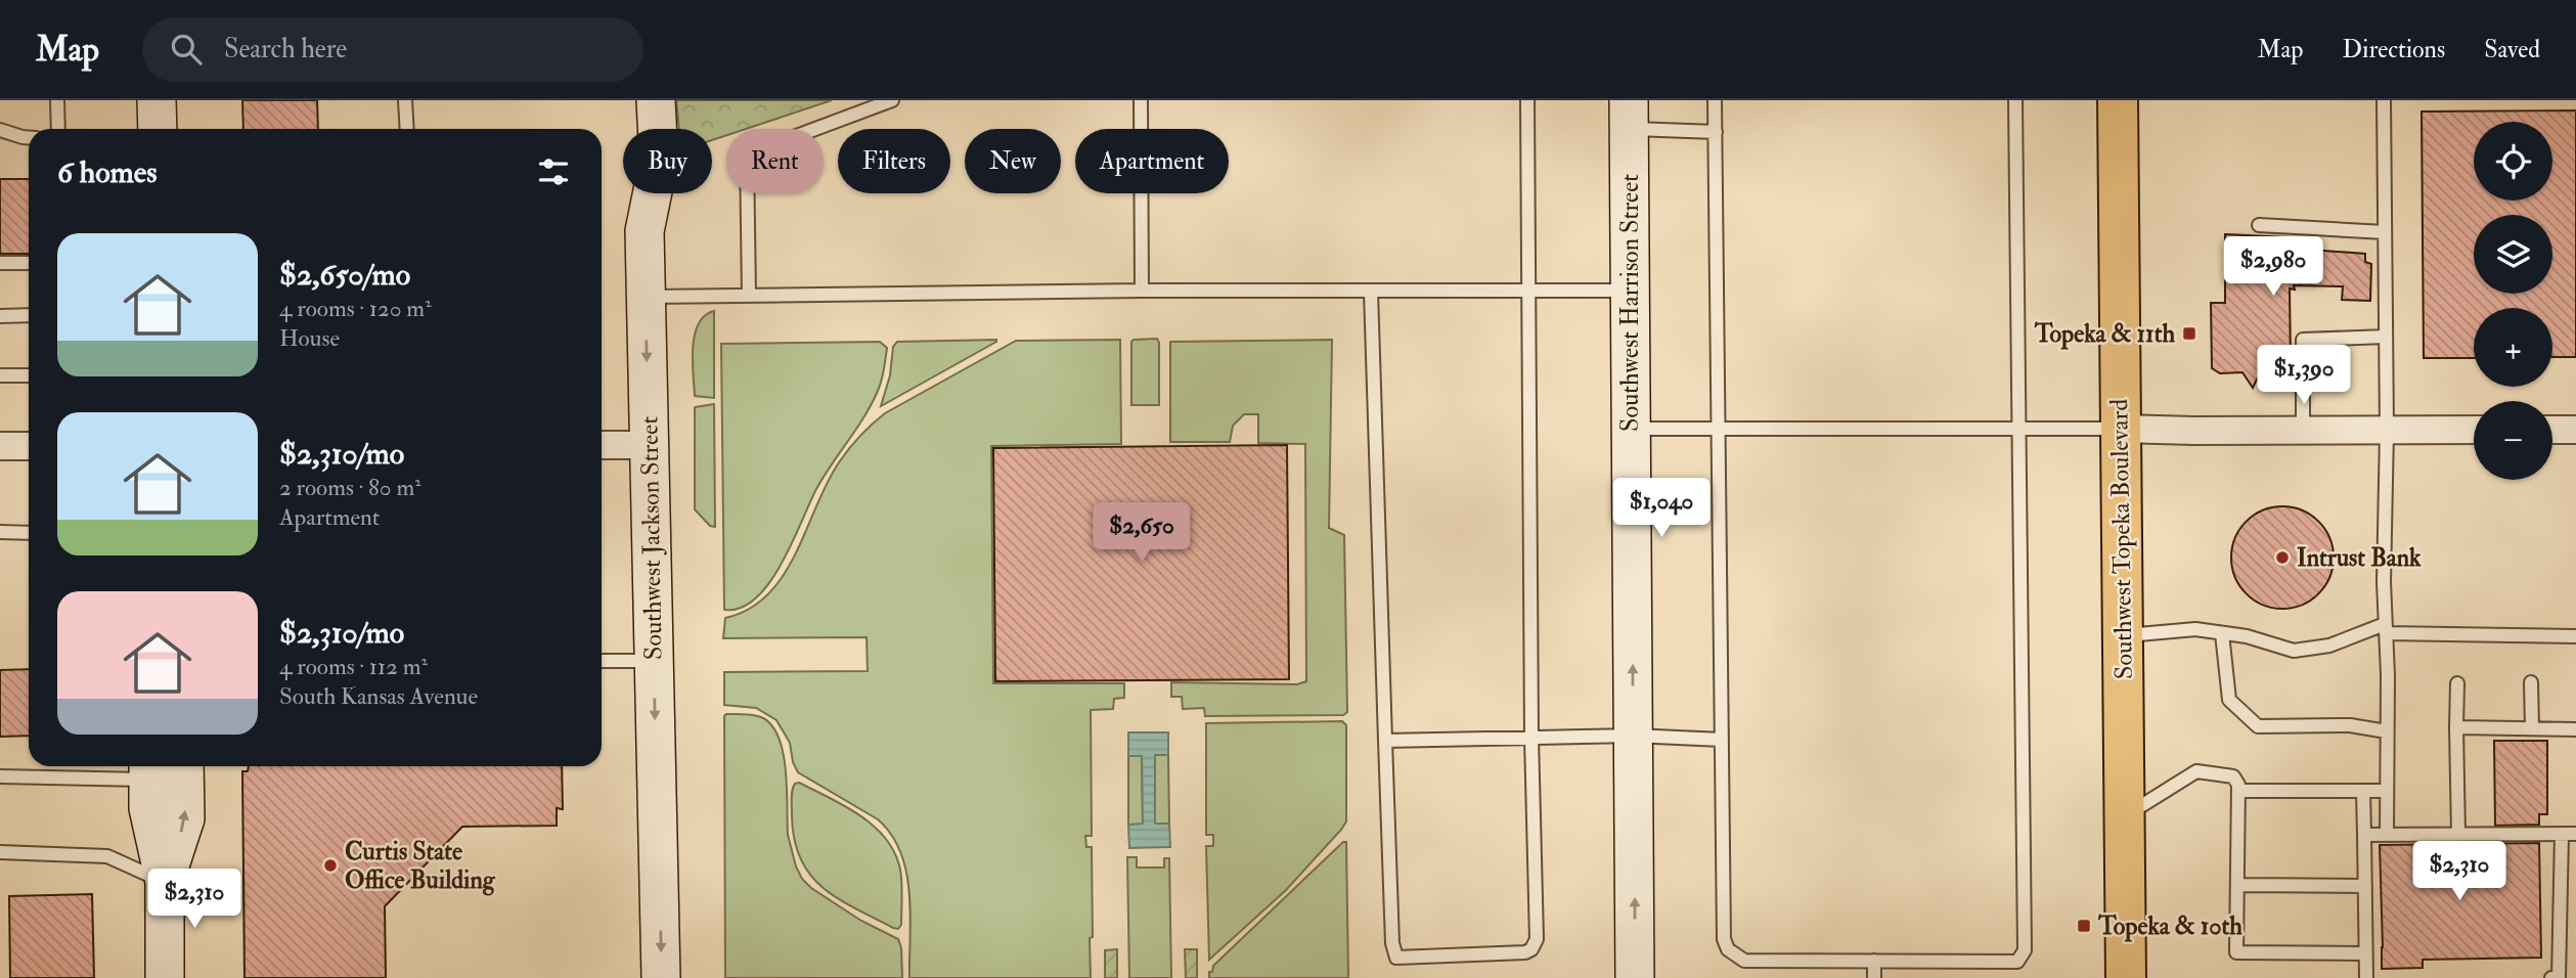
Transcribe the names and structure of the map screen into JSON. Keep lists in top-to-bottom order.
{
  "streets": {
    "main road": ["Southwest Topeka Boulevard"],
    "street": ["Southwest Harrison Street", "Southwest Jackson Street"]
  },
  "one_way": ["Southwest Harrison Street", "Southwest Jackson Street"],
  "places": {
    "transit": ["Topeka & 11th", "Topeka & 10th"],
    "other": ["Intrust Bank", "Curtis State Office Building"]
  },
  "page": {
    "header": "Map",
    "search": "Search here",
    "nav": ["Map", "Directions", "Saved"],
    "map_buttons": ["+", "−"],
    "chip": [
      "Buy",
      "Rent",
      "Filters",
      "New",
      "Apartment"
    ],
    "heading": "6 homes",
    "list": [
      {
        "name": "$2,650/mo",
        "note": "4 rooms · 120 m² · House"
      },
      {
        "name": "$2,310/mo",
        "note": "2 rooms · 80 m² · Apartment"
      },
      {
        "name": "$2,310/mo",
        "note": "4 rooms · 112 m² · South Kansas Avenue"
      }
    ],
    "price": [
      "$2,980",
      "$1,390",
      "$1,040",
      "$2,650",
      "$2,310",
      "$2,310"
    ]
  }
}
